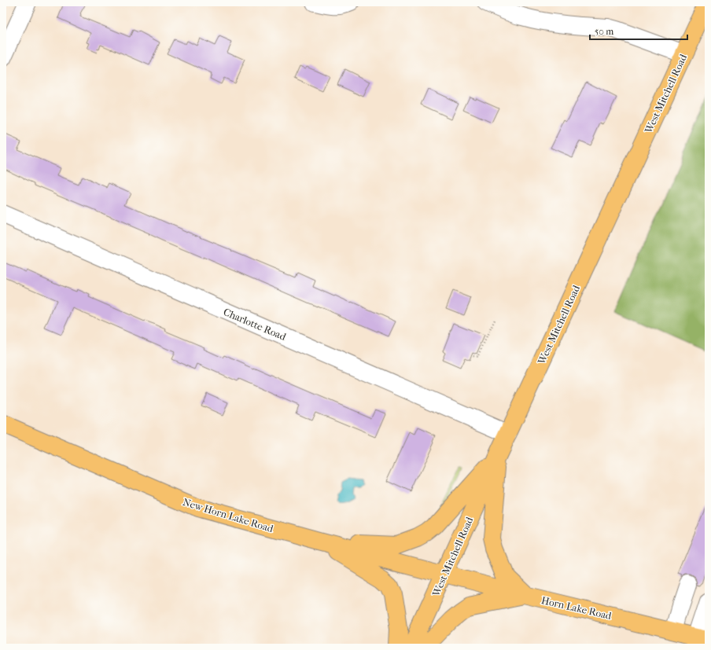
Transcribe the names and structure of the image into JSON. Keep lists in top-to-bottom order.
{
  "streets": {
    "main road": ["West Mitchell Road", "New Horn Lake Road", "Horn Lake Road"],
    "street": ["Charlotte Road"]
  },
  "crossings": [
    ["West Mitchell Road", "Charlotte Road"],
    ["West Mitchell Road", "New Horn Lake Road"],
    ["West Mitchell Road", "Horn Lake Road"],
    ["New Horn Lake Road", "Horn Lake Road"]
  ],
  "scale_bar": "50 m"
}
